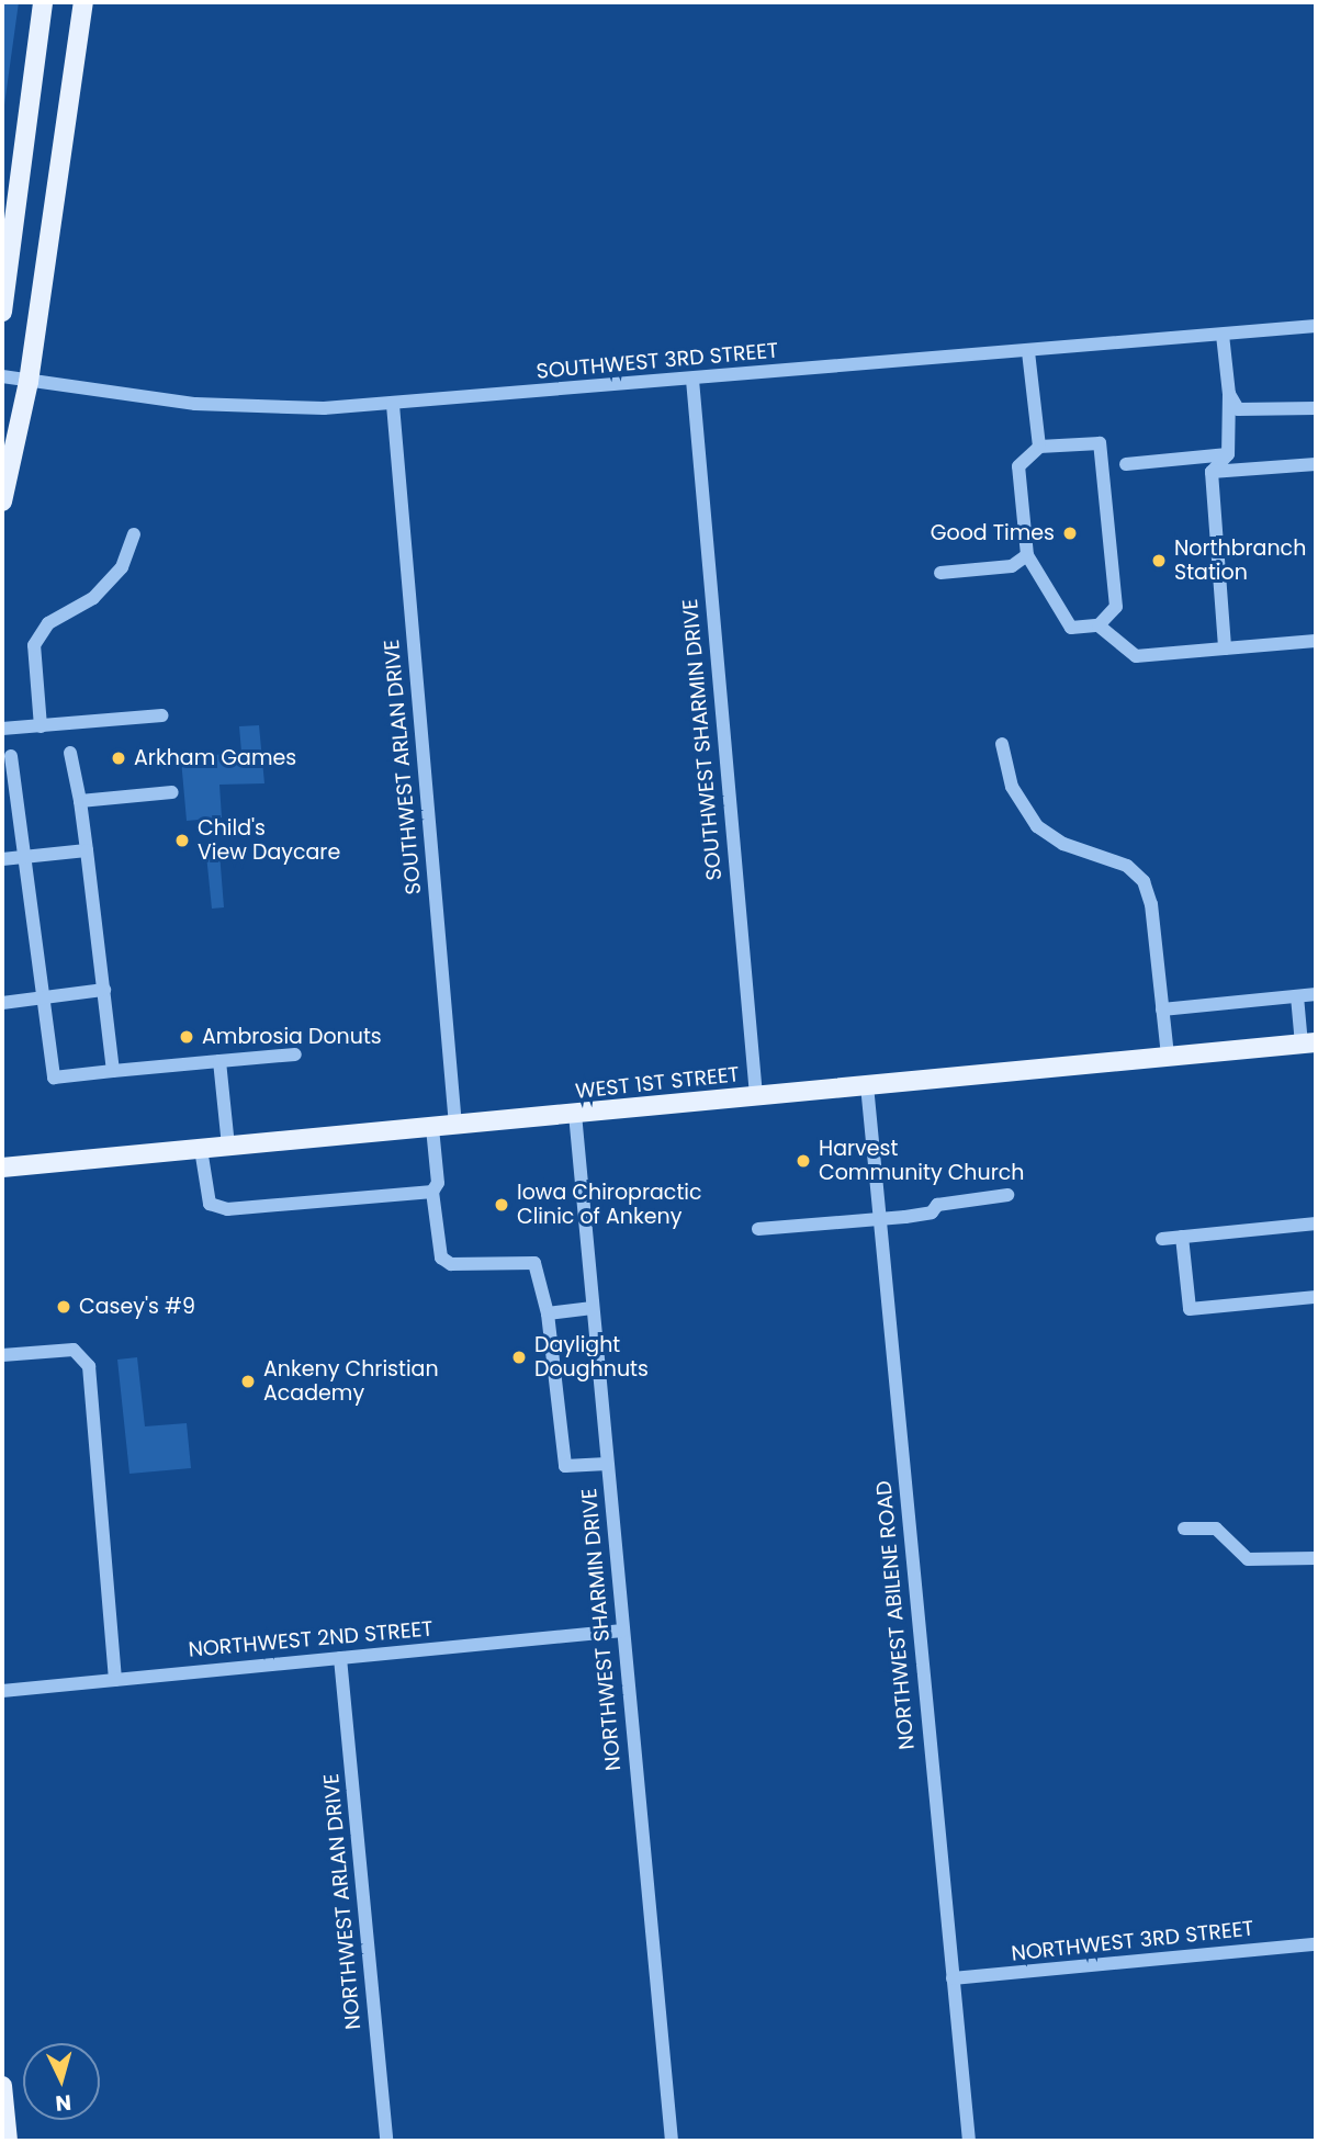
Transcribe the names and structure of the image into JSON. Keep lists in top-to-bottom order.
{
  "streets": {
    "main road": ["WEST 1ST STREET"],
    "street": [
      "SOUTHWEST 3RD STREET",
      "SOUTHWEST SHARMIN DRIVE",
      "SOUTHWEST ARLAN DRIVE",
      "NORTHWEST ABILENE ROAD",
      "NORTHWEST SHARMIN DRIVE",
      "NORTHWEST 2ND STREET",
      "NORTHWEST ARLAN DRIVE",
      "NORTHWEST 3RD STREET"
    ]
  },
  "crossings": [
    ["SOUTHWEST 3RD STREET", "SOUTHWEST SHARMIN DRIVE"],
    ["SOUTHWEST 3RD STREET", "SOUTHWEST ARLAN DRIVE"],
    ["SOUTHWEST SHARMIN DRIVE", "WEST 1ST STREET"],
    ["SOUTHWEST ARLAN DRIVE", "WEST 1ST STREET"],
    ["WEST 1ST STREET", "NORTHWEST ABILENE ROAD"],
    ["WEST 1ST STREET", "NORTHWEST SHARMIN DRIVE"],
    ["NORTHWEST ABILENE ROAD", "NORTHWEST 3RD STREET"],
    ["NORTHWEST SHARMIN DRIVE", "NORTHWEST 2ND STREET"],
    ["NORTHWEST 2ND STREET", "NORTHWEST ARLAN DRIVE"]
  ],
  "places": [
    "Good Times",
    "Northbranch Station",
    "Arkham Games",
    "Child's View Daycare",
    "Ambrosia Donuts",
    "Harvest Community Church",
    "Iowa Chiropractic Clinic of Ankeny",
    "Casey's #9",
    "Daylight Doughnuts",
    "Ankeny Christian Academy"
  ],
  "north": "bottom"
}
